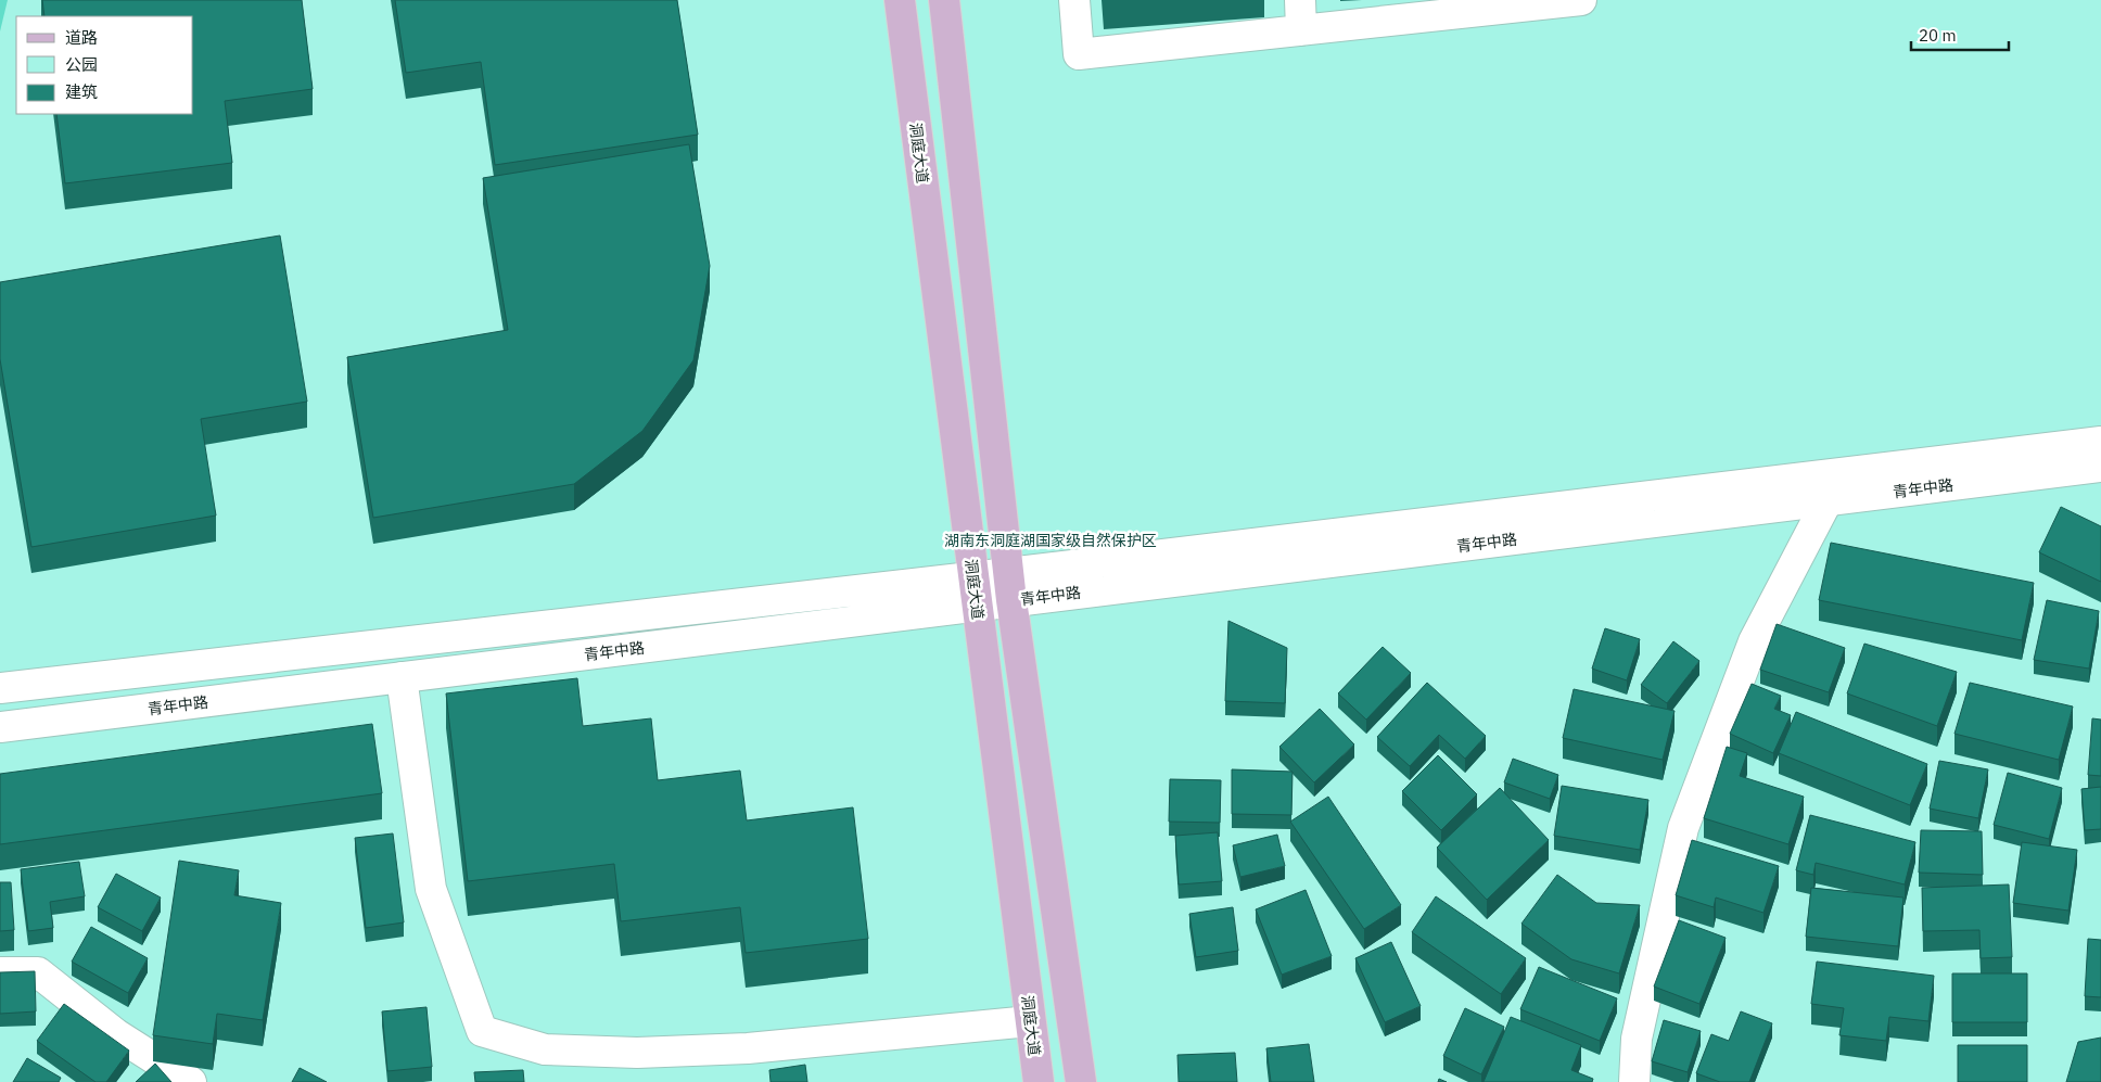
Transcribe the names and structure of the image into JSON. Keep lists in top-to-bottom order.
{
  "streets": {
    "main road": ["洞庭大道", "青年中路"]
  },
  "crossings": [
    ["洞庭大道", "青年中路"]
  ],
  "parks": ["湖南东洞庭湖国家级自然保护区"],
  "legend": ["道路", "公园", "建筑"],
  "scale_bar": "20 m"
}
